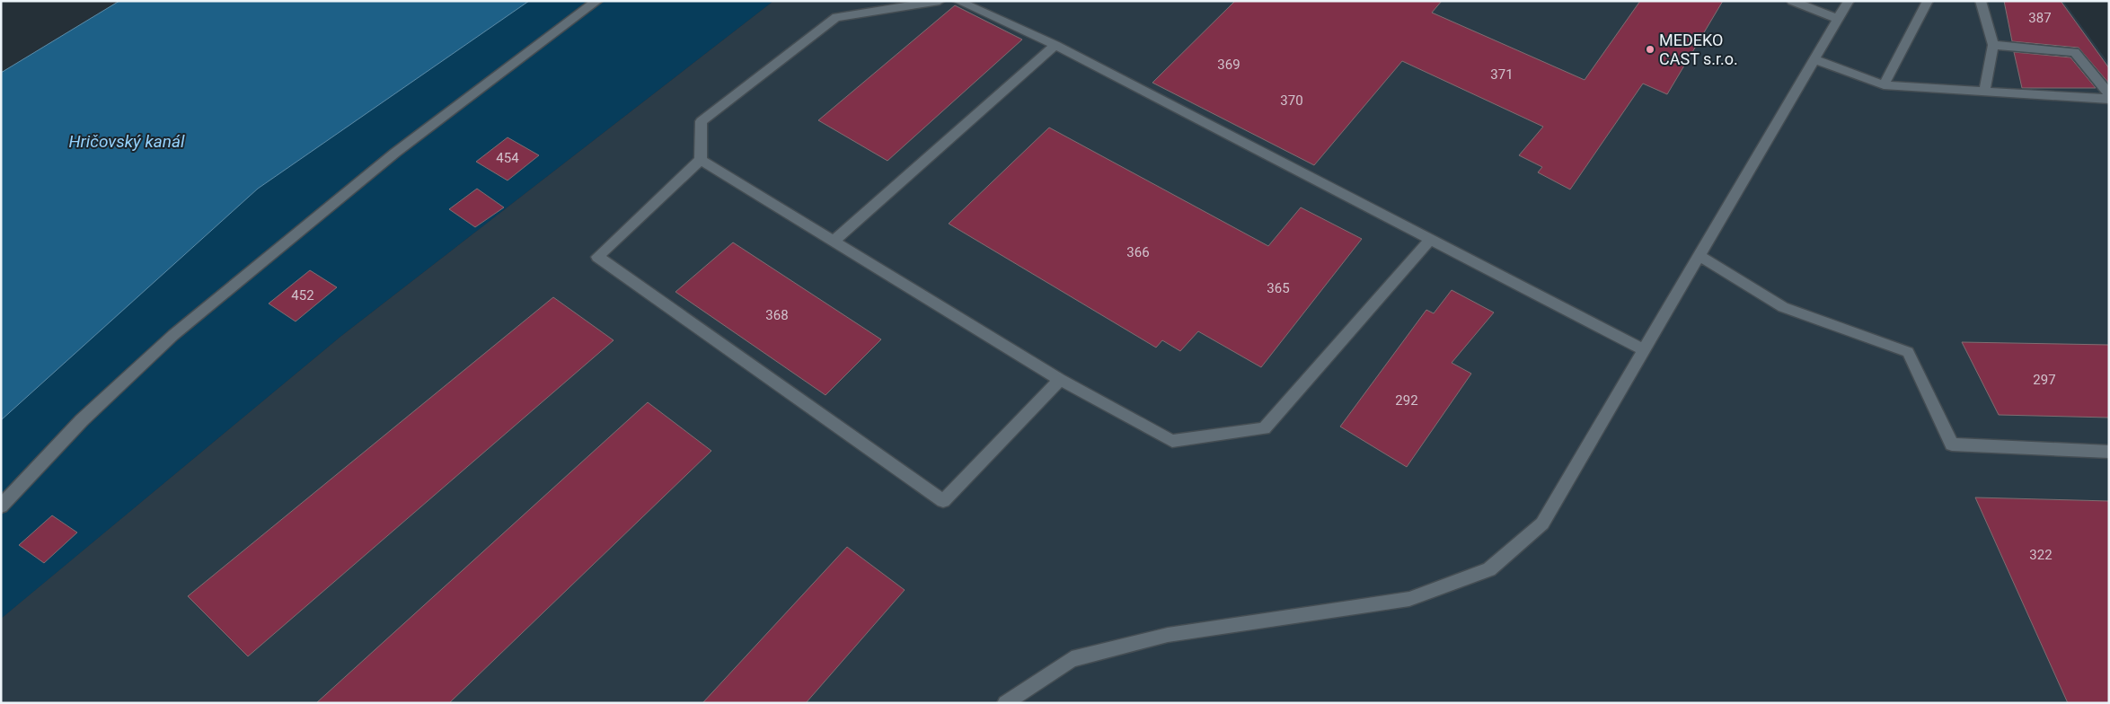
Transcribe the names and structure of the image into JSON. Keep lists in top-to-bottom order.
{
  "water": ["Hričovský kanál"],
  "places": ["MEDEKO CAST s.r.o."],
  "house_numbers": [
    "387",
    "369",
    "371",
    "370",
    "454",
    "366",
    "365",
    "452",
    "368",
    "297",
    "292",
    "322"
  ]
}
